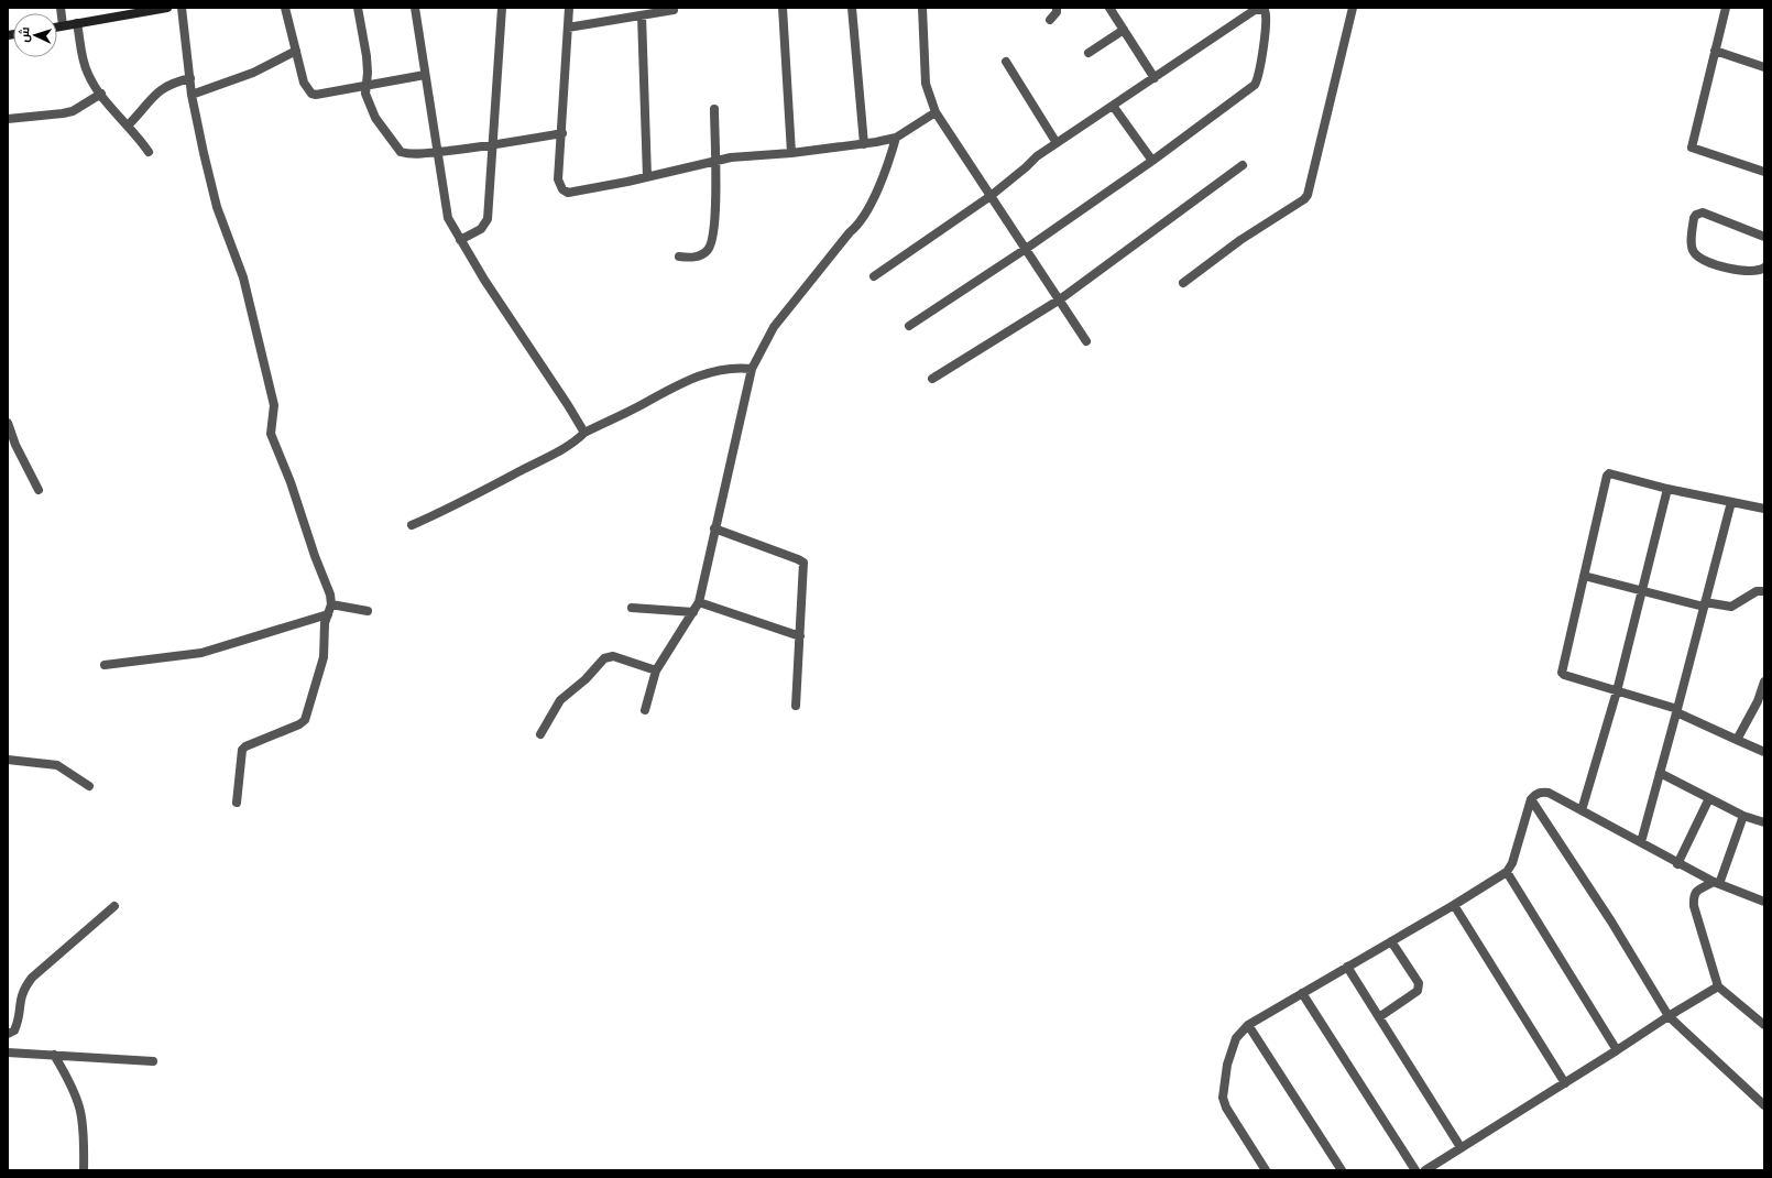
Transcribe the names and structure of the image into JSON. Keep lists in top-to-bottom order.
{
  "north": "left"
}
